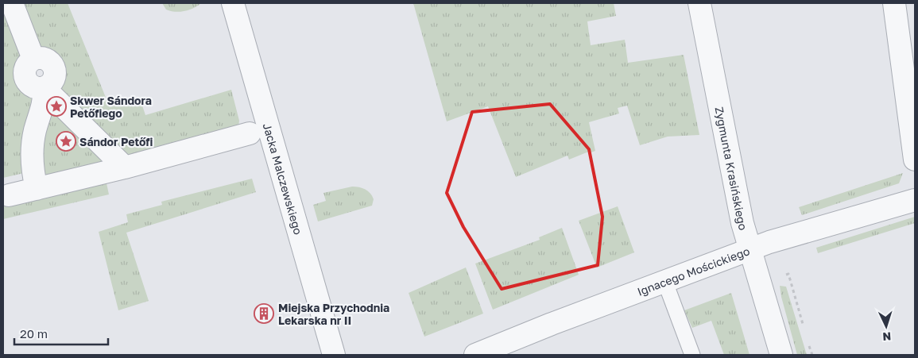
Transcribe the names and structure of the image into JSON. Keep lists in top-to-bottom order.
{
  "streets": {
    "street": ["Zygmunta Krasińskiego", "Jacka Malczewskiego", "Ignacego Mościckiego"]
  },
  "crossings": [
    ["Zygmunta Krasińskiego", "Ignacego Mościckiego"]
  ],
  "places": {
    "place": ["Skwer Sándora Petőfiego", "Sándor Petőfi"],
    "building": ["Miejska Przychodnia Lekarska nr II"]
  },
  "scale_bar": "20 m",
  "north": "bottom"
}
